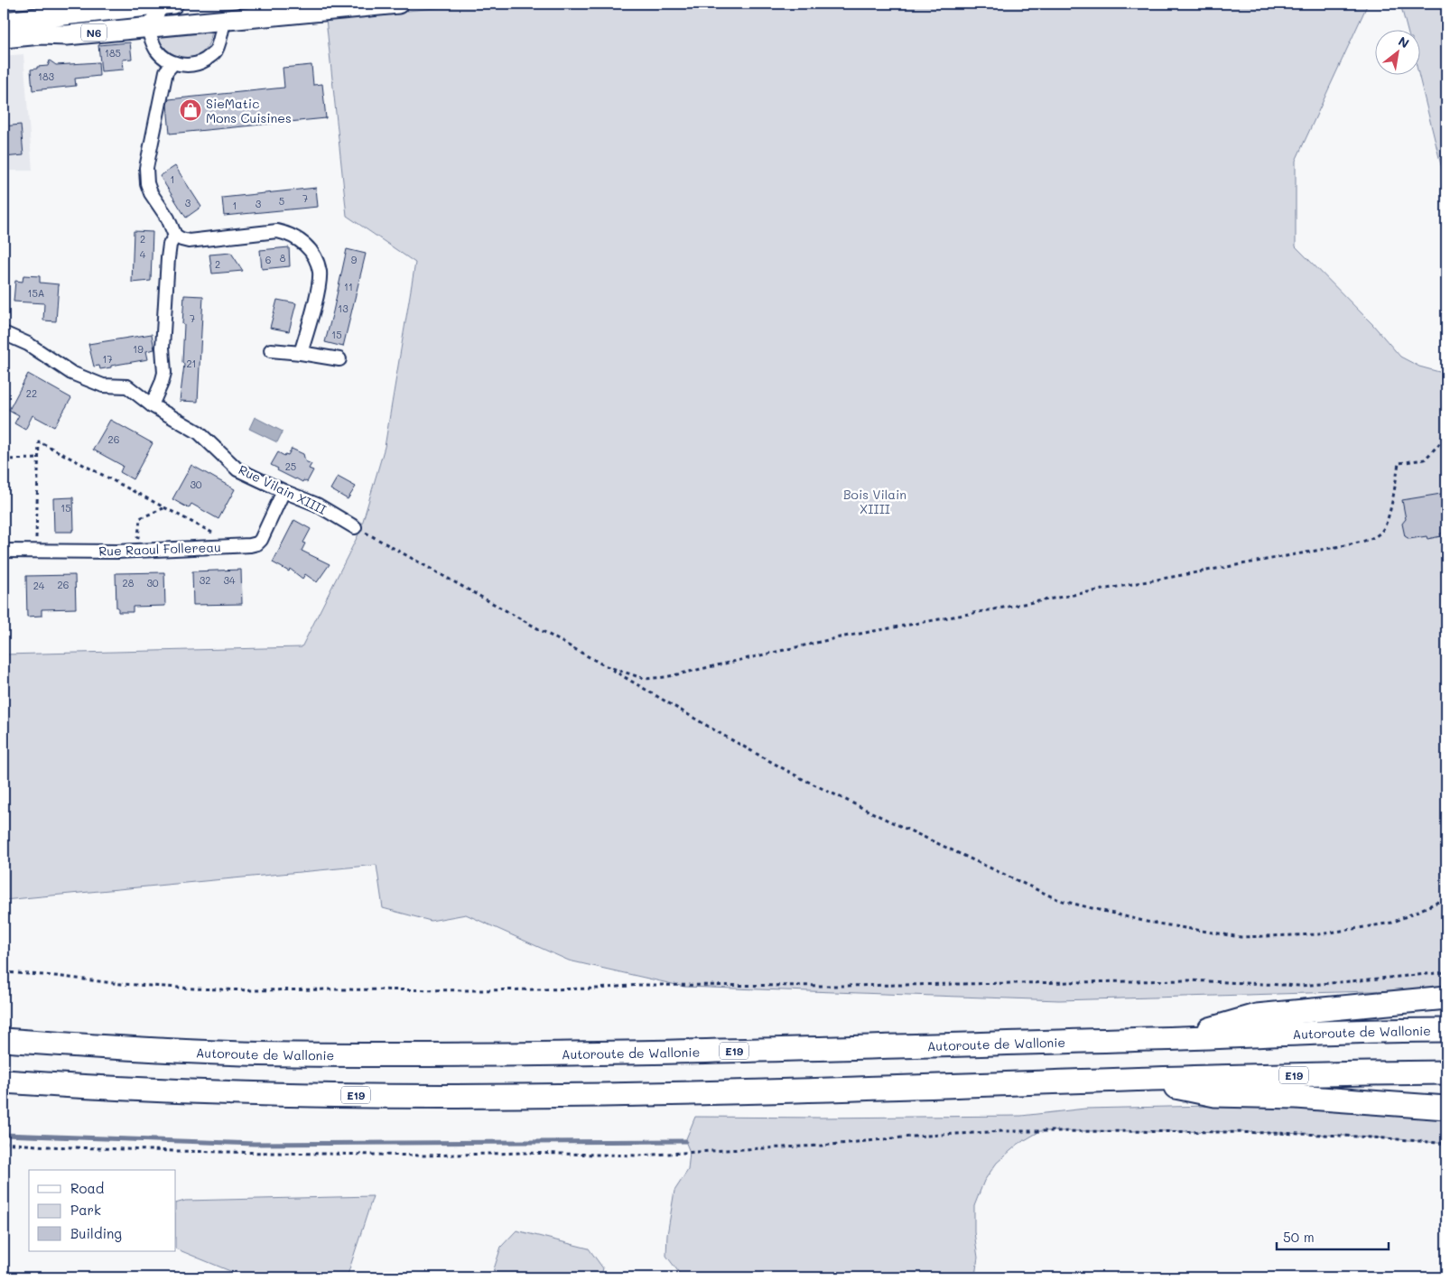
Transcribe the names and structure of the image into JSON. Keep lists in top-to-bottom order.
{
  "streets": {
    "highway": ["Autoroute de Wallonie", "E19"],
    "main road": ["N6"],
    "street": ["Rue Vilain XIIII", "Rue Raoul Follereau"]
  },
  "crossings": [
    ["Rue Vilain XIIII", "Rue Raoul Follereau"]
  ],
  "parks": ["Bois Vilain XIIII"],
  "places": {
    "shop": ["SieMatic Mons Cuisines"]
  },
  "house_numbers": [
    "185",
    "183",
    "1",
    "7",
    "5",
    "3",
    "3",
    "1",
    "2",
    "4",
    "8",
    "6",
    "9",
    "2",
    "11",
    "15A",
    "13",
    "7",
    "15",
    "19",
    "17",
    "21",
    "22",
    "26",
    "25",
    "30",
    "15",
    "32",
    "34",
    "28",
    "30",
    "26",
    "24"
  ],
  "legend": ["Road", "Park", "Building"],
  "scale_bar": "50 m",
  "north": "top right"
}
